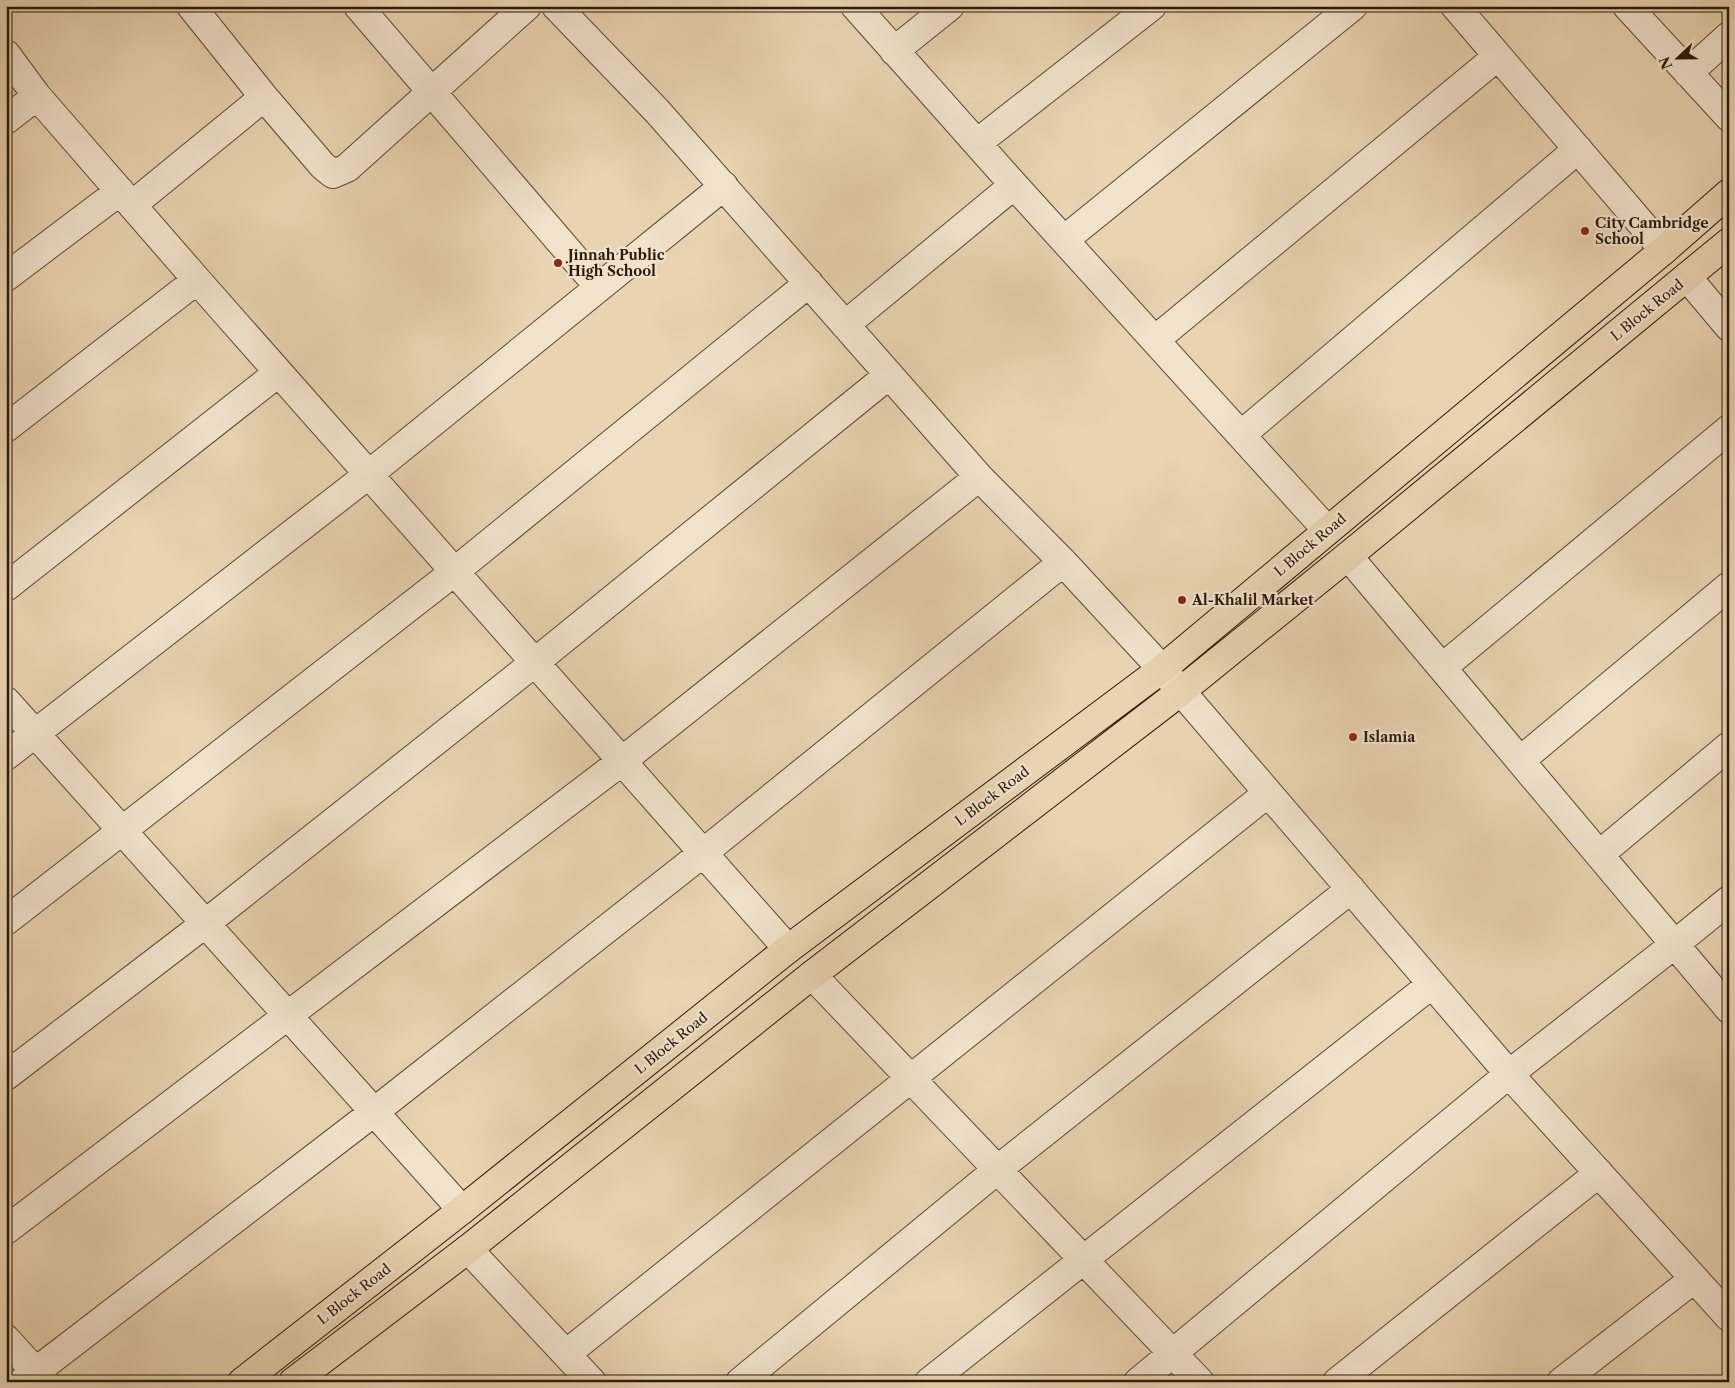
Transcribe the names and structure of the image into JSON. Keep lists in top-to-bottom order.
{
  "streets": {
    "main road": ["L Block Road"]
  },
  "places": [
    "City Cambridge School",
    "Jinnah Public High School",
    "Al-Khalil Market",
    "Islamia"
  ],
  "north": "left"
}
